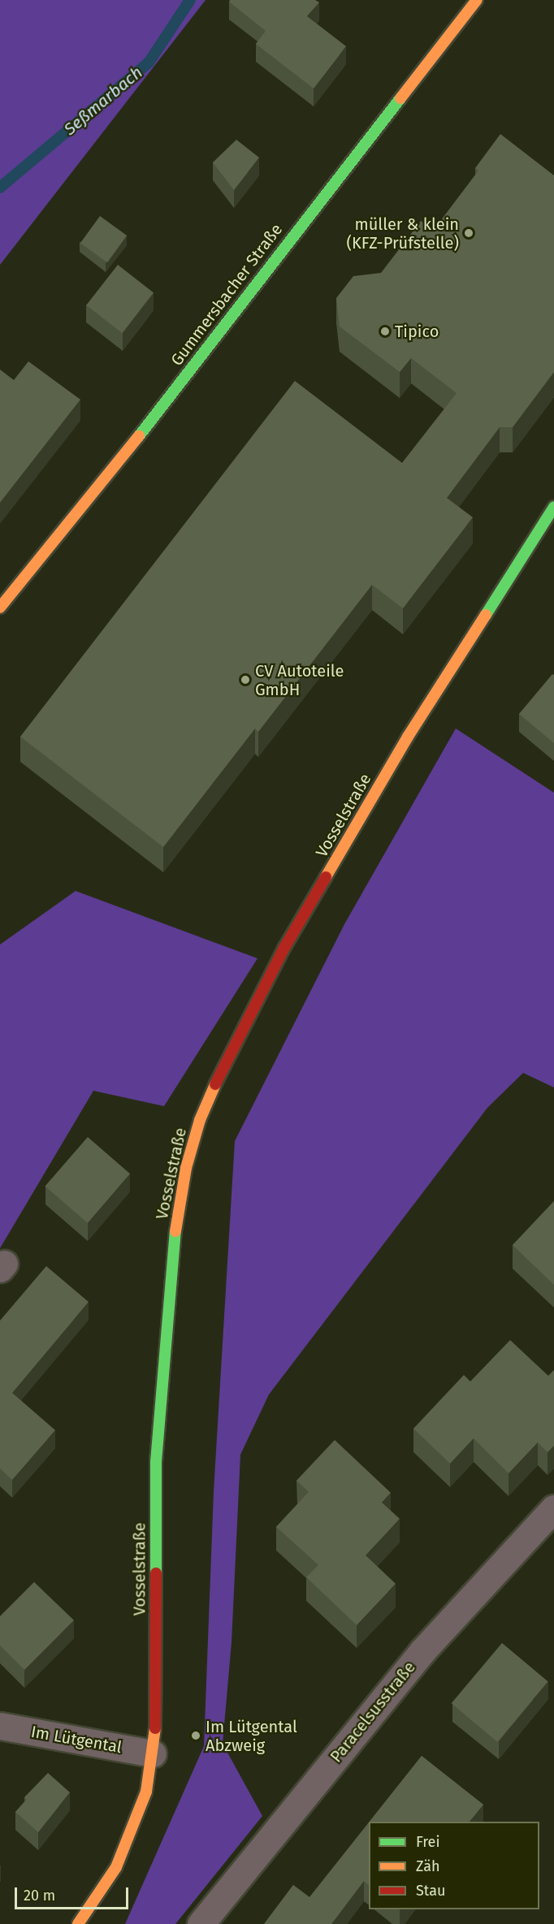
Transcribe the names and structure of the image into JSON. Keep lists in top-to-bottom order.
{
  "streets": {
    "street": [
      "Gummersbacher Straße",
      "Vosselstraße",
      "Paracelsusstraße",
      "Im Lütgental"
    ]
  },
  "crossings": [
    ["Vosselstraße", "Im Lütgental"]
  ],
  "water": ["Seßmarbach"],
  "places": [
    "müller & klein (KFZ-Prüfstelle)",
    "Tipico",
    "CV Autoteile GmbH",
    "Im Lütgental Abzweig"
  ],
  "legend": ["Frei", "Zäh", "Stau"],
  "scale_bar": "20 m"
}
